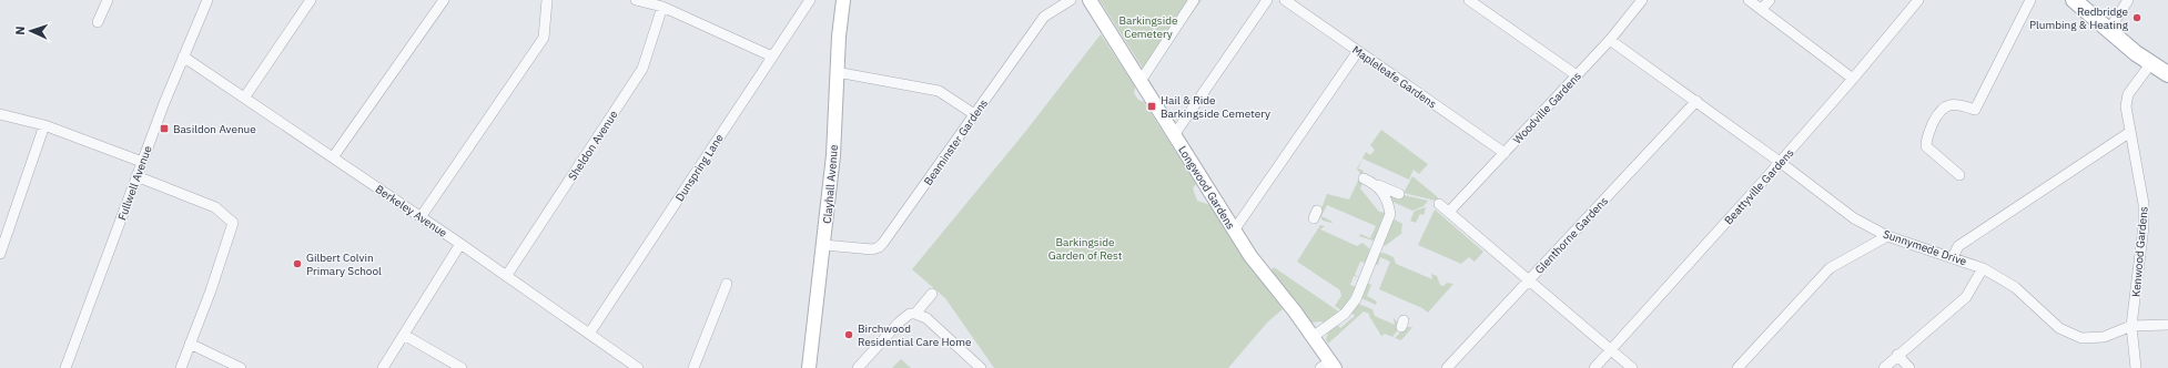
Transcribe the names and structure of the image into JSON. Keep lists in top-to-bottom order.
{
  "streets": {
    "street": [
      "Mapleleafe Gardens",
      "Woodville Gardens",
      "Beaminster Gardens",
      "Sheldon Avenue",
      "Dunspring Lane",
      "Fullwell Avenue",
      "Clayhall Avenue",
      "Beattyville Gardens",
      "Longwood Gardens",
      "Berkeley Avenue",
      "Glenthorne Gardens",
      "Sunnymede Drive",
      "Kenwood Gardens"
    ]
  },
  "crossings": [
    ["Mapleleafe Gardens", "Woodville Gardens"],
    ["Woodville Gardens", "Sunnymede Drive"],
    ["Beaminster Gardens", "Clayhall Avenue"],
    ["Sheldon Avenue", "Berkeley Avenue"],
    ["Dunspring Lane", "Berkeley Avenue"],
    ["Fullwell Avenue", "Berkeley Avenue"],
    ["Beattyville Gardens", "Sunnymede Drive"],
    ["Glenthorne Gardens", "Sunnymede Drive"],
    ["Sunnymede Drive", "Kenwood Gardens"]
  ],
  "parks": ["Barkingside Cemetery", "Barkingside Garden of Rest"],
  "places": {
    "other": ["Redbridge Plumbing & Heating", "Gilbert Colvin Primary School", "Birchwood Residential Care Home"],
    "transit": ["Hail & Ride Barkingside Cemetery", "Basildon Avenue"]
  },
  "north": "left"
}
